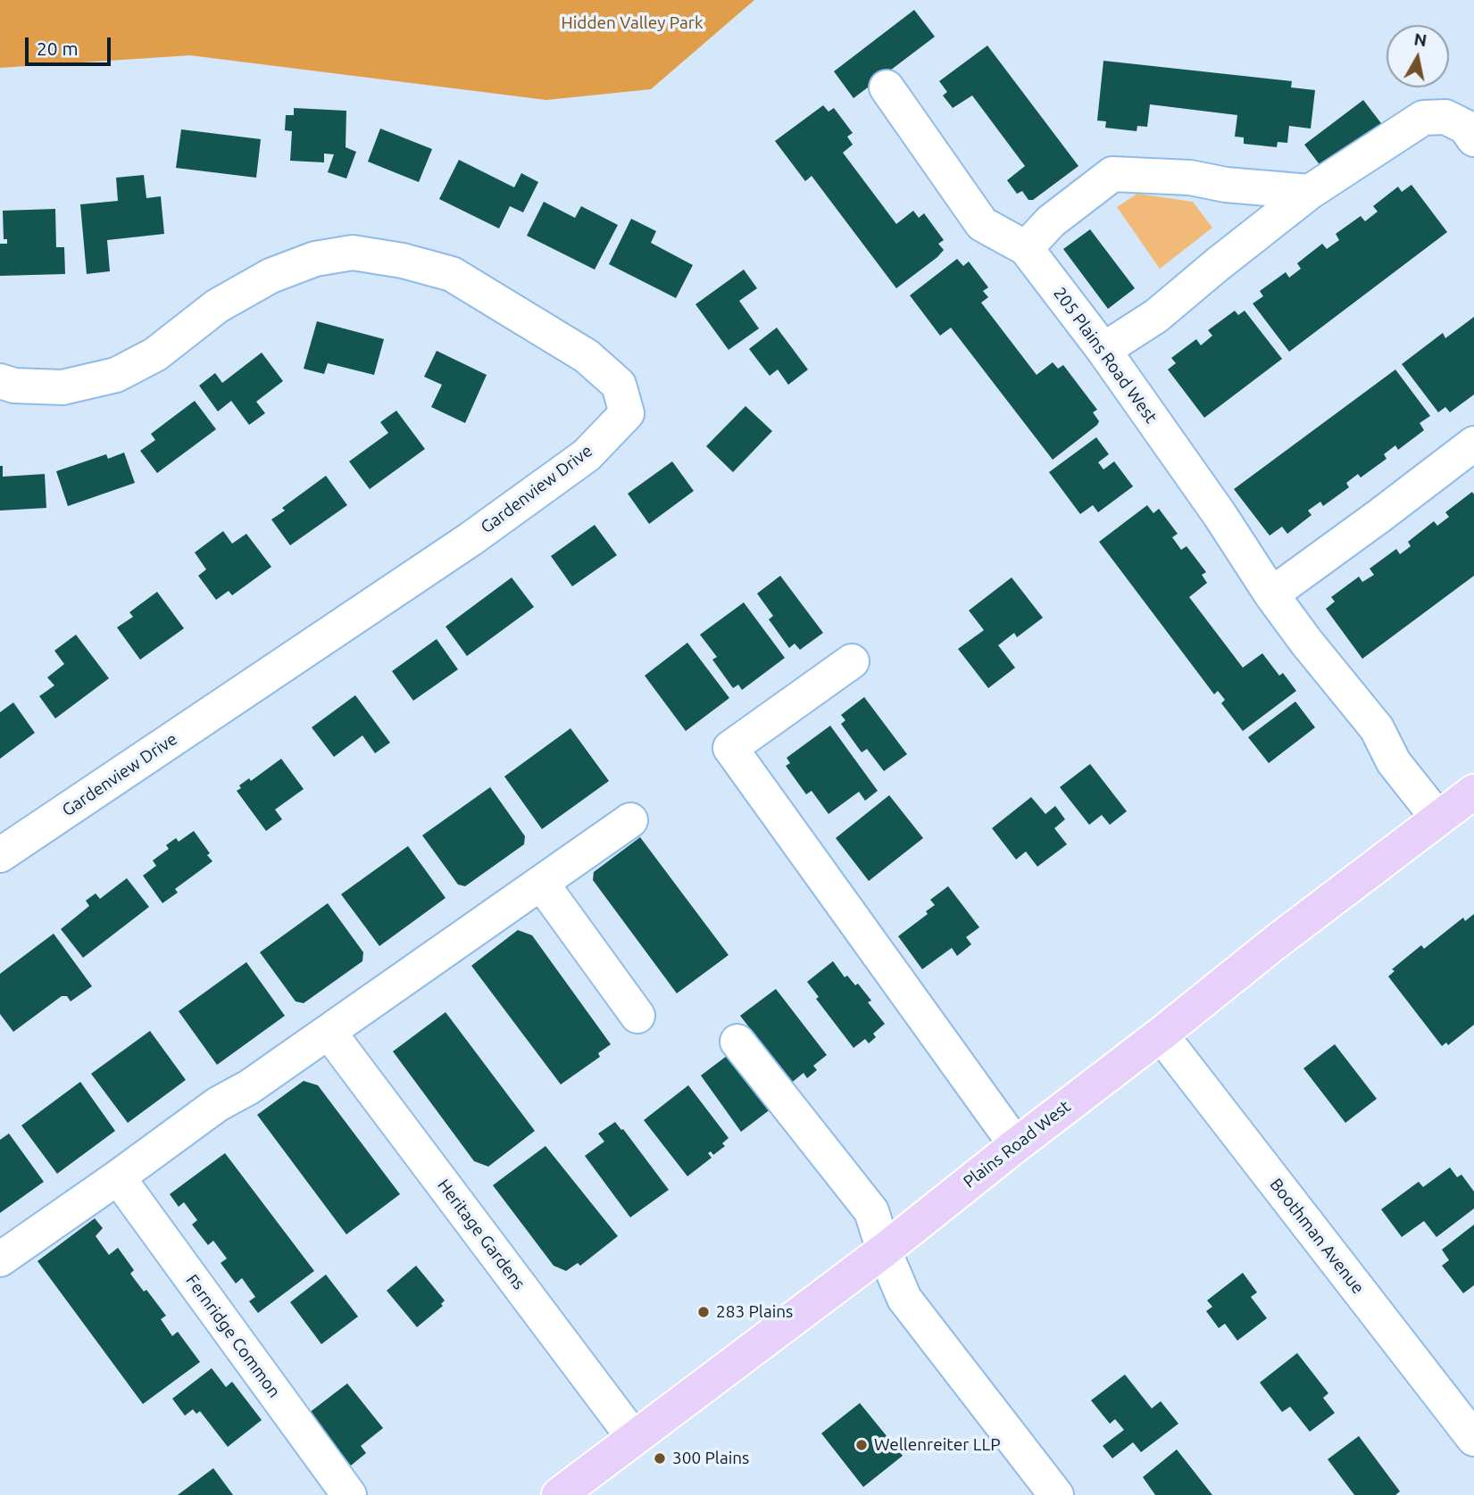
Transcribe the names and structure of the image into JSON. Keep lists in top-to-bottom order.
{
  "streets": {
    "main road": ["Plains Road West"],
    "street": [
      "205 Plains Road West",
      "Gardenview Drive",
      "Heritage Gardens",
      "Boothman Avenue",
      "Fernridge Common"
    ]
  },
  "crossings": [
    ["205 Plains Road West", "Plains Road West"],
    ["Plains Road West", "Heritage Gardens"],
    ["Plains Road West", "Boothman Avenue"]
  ],
  "parks": ["Hidden Valley Park"],
  "places": ["283 Plains", "Wellenreiter LLP", "300 Plains"],
  "scale_bar": "20 m",
  "north": "top"
}
